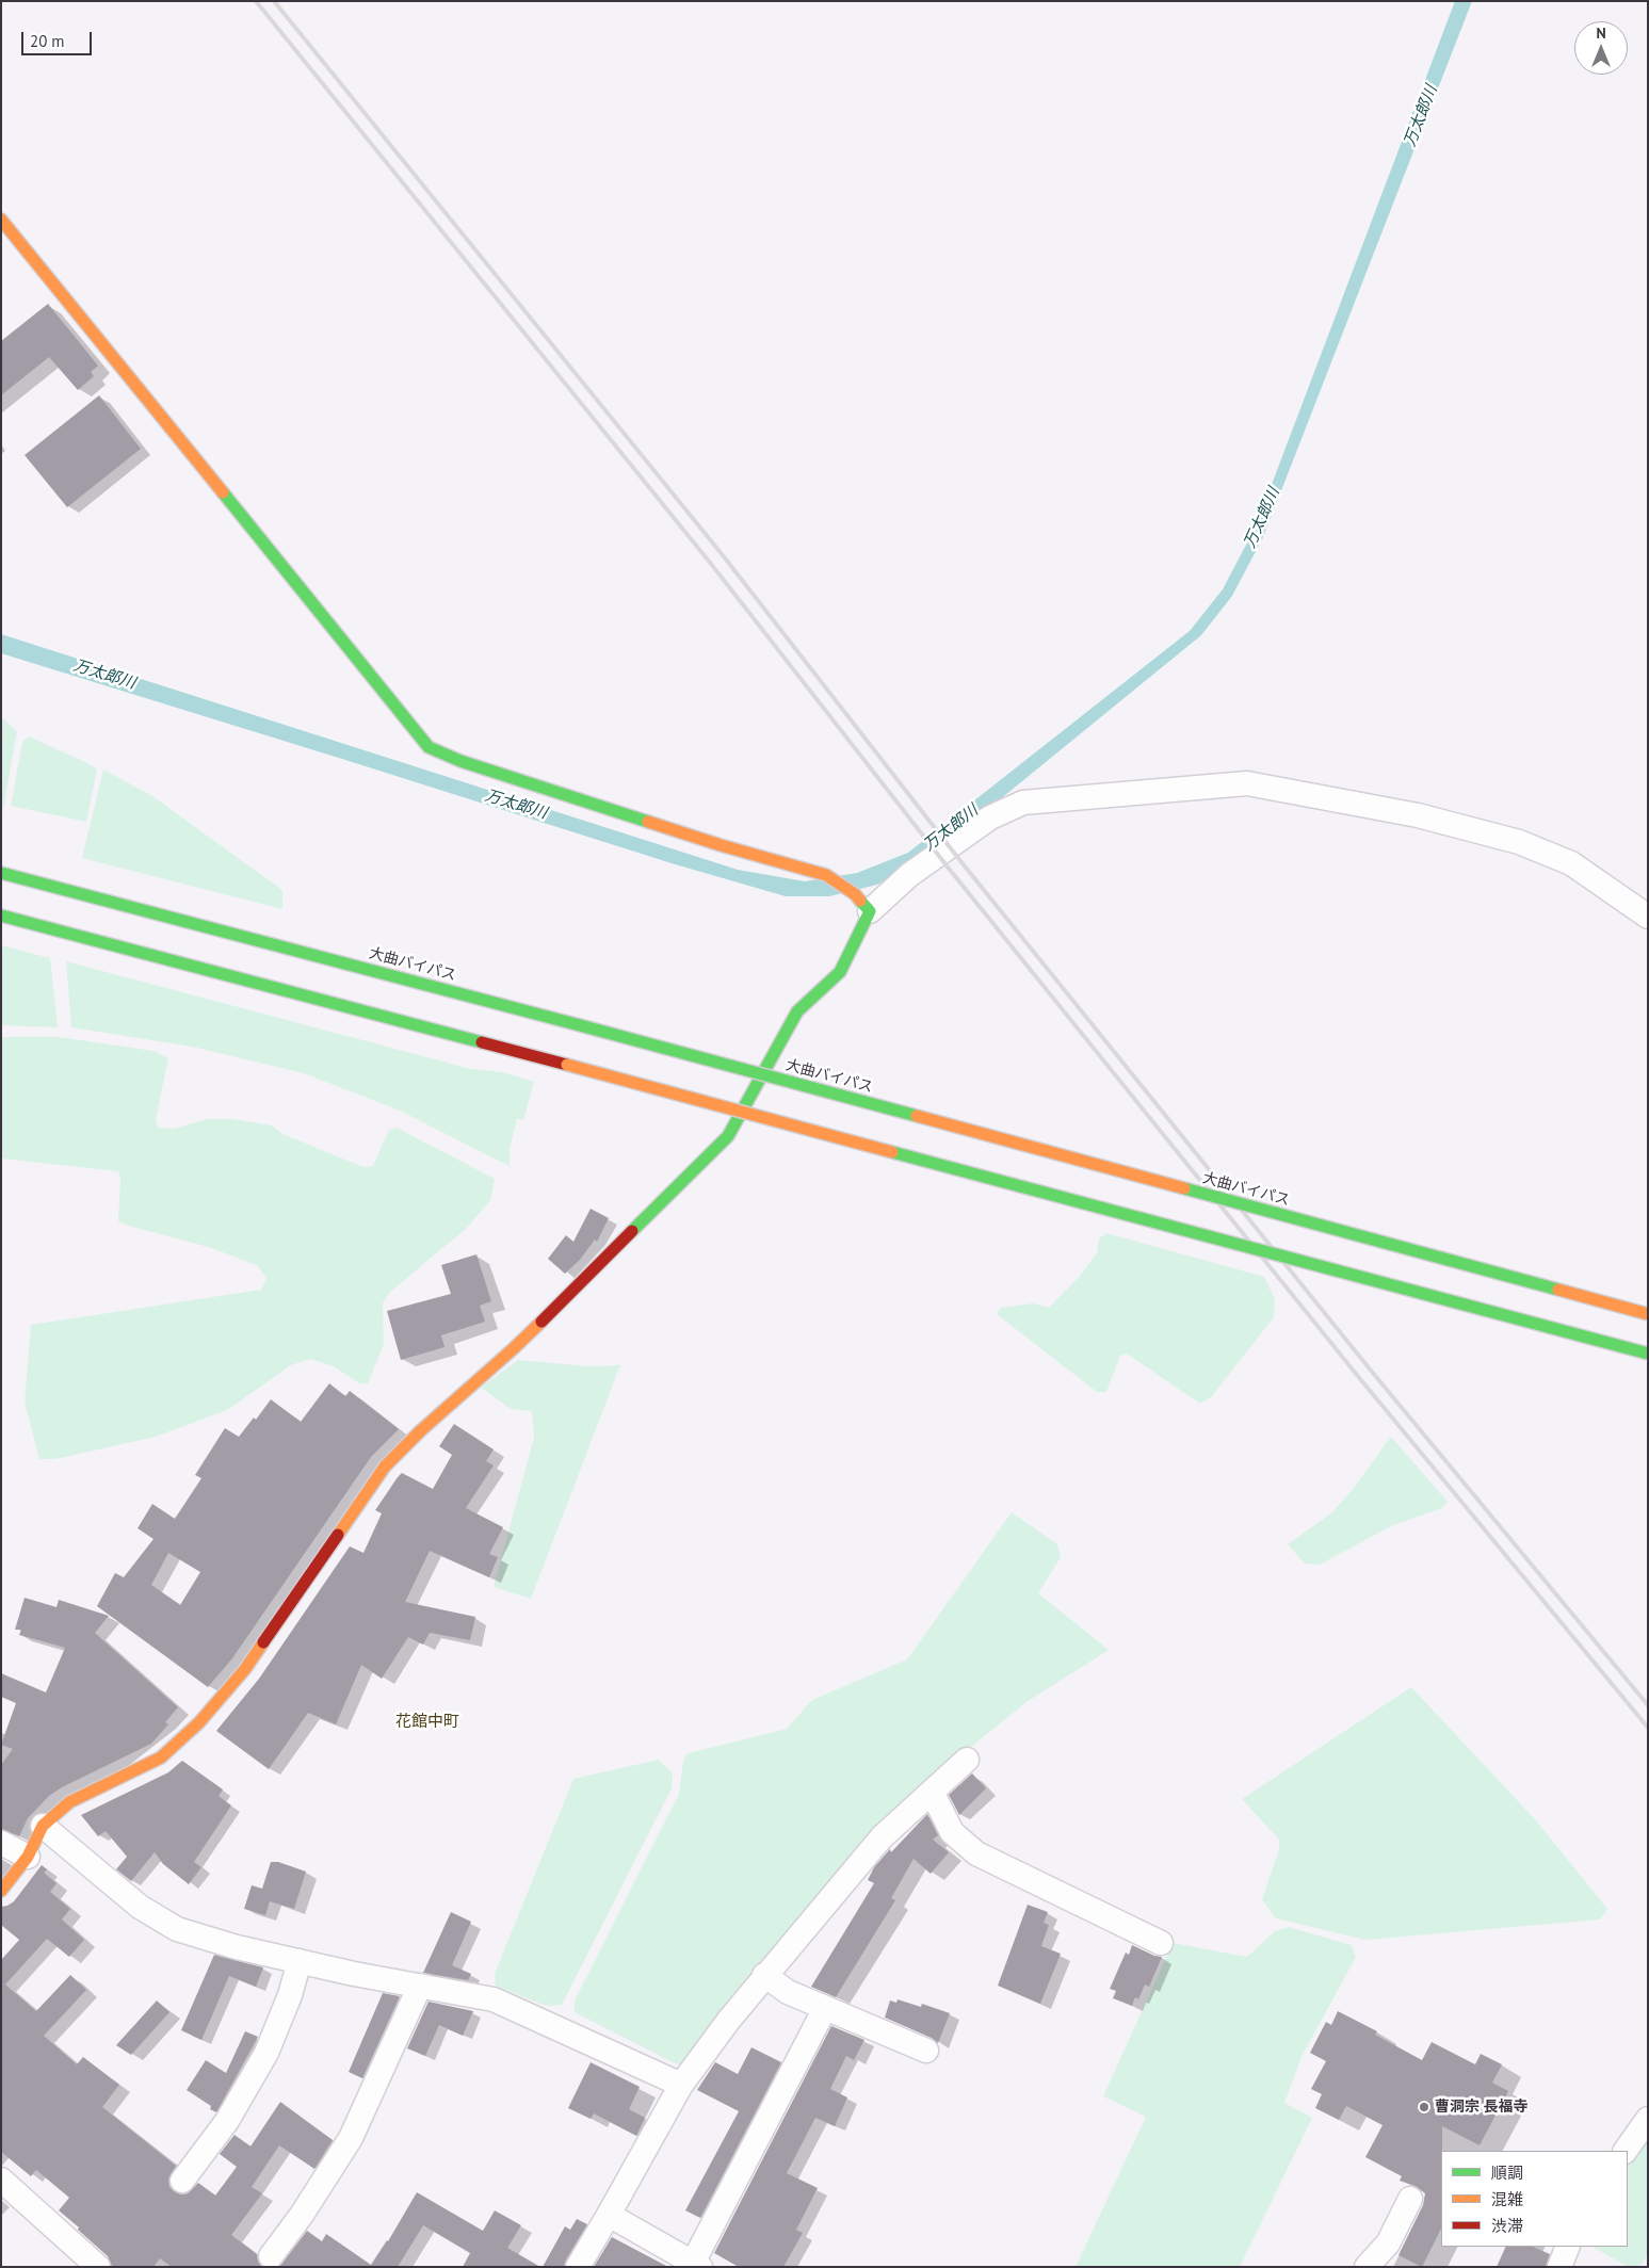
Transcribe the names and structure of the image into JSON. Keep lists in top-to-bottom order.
{
  "streets": {
    "main road": ["大曲バイパス"]
  },
  "districts": ["花館中町"],
  "water": ["万太郎川"],
  "places": ["曹洞宗 長福寺"],
  "legend": ["順調", "混雑", "渋滞"],
  "scale_bar": "20 m",
  "north": "top"
}
